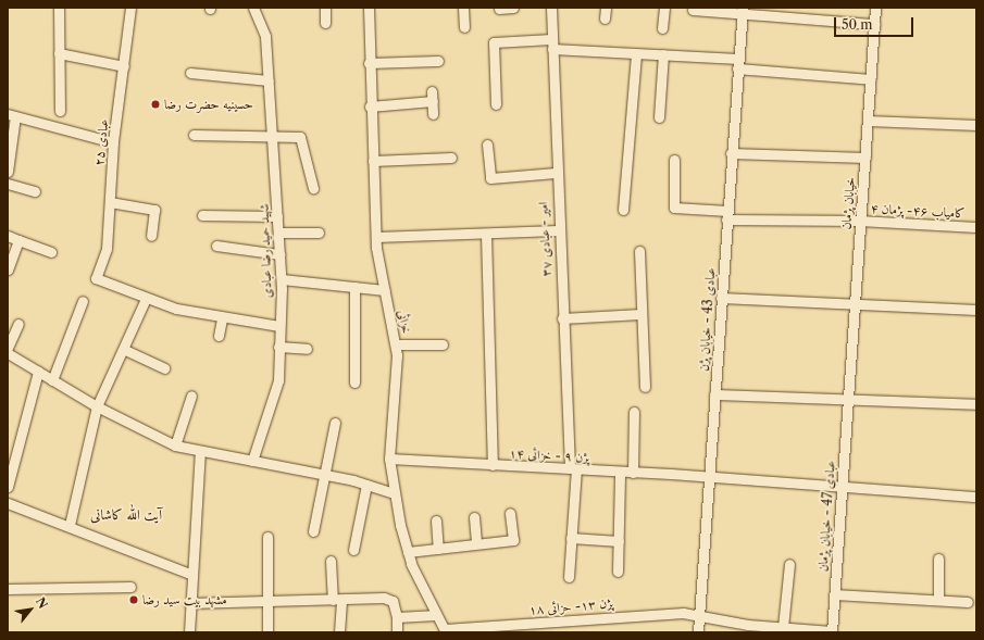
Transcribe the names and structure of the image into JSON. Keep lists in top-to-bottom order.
{
  "streets": {
    "street": [
      "عبادی ۲۵",
      "خیابان پژمان",
      "کامیاب ۴۶- پژمان ۴",
      "امیر - عبادی ۳۷",
      "شهید حمید رضا عبادی",
      "عبادی 43 - خیابان پژن",
      "خزائی",
      "پژن ۹ - خزائی ۱۴",
      "عبادی 47 - خیابان پژمان",
      "پژن ۱۳- حزائی ۱۸"
    ]
  },
  "crossings": [
    ["خیابان پژمان", "کامیاب ۴۶- پژمان ۴"],
    ["خیابان پژمان", "عبادی 47 - خیابان پژمان"],
    ["کامیاب ۴۶- پژمان ۴", "عبادی 43 - خیابان پژن"],
    ["امیر - عبادی ۳۷", "پژن ۹ - خزائی ۱۴"],
    ["عبادی 43 - خیابان پژن", "پژن ۹ - خزائی ۱۴"],
    ["عبادی 43 - خیابان پژن", "پژن ۱۳- حزائی ۱۸"],
    ["خزائی", "پژن ۹ - خزائی ۱۴"],
    ["خزائی", "پژن ۱۳- حزائی ۱۸"],
    ["پژن ۹ - خزائی ۱۴", "عبادی 47 - خیابان پژمان"],
    ["عبادی 47 - خیابان پژمان", "پژن ۱۳- حزائی ۱۸"]
  ],
  "districts": ["آیت الله کاشانی"],
  "places": ["حسینیه حضرت رضا", "مشهد بيت سيد رضا"],
  "scale_bar": "50 m",
  "north": "top right"
}
